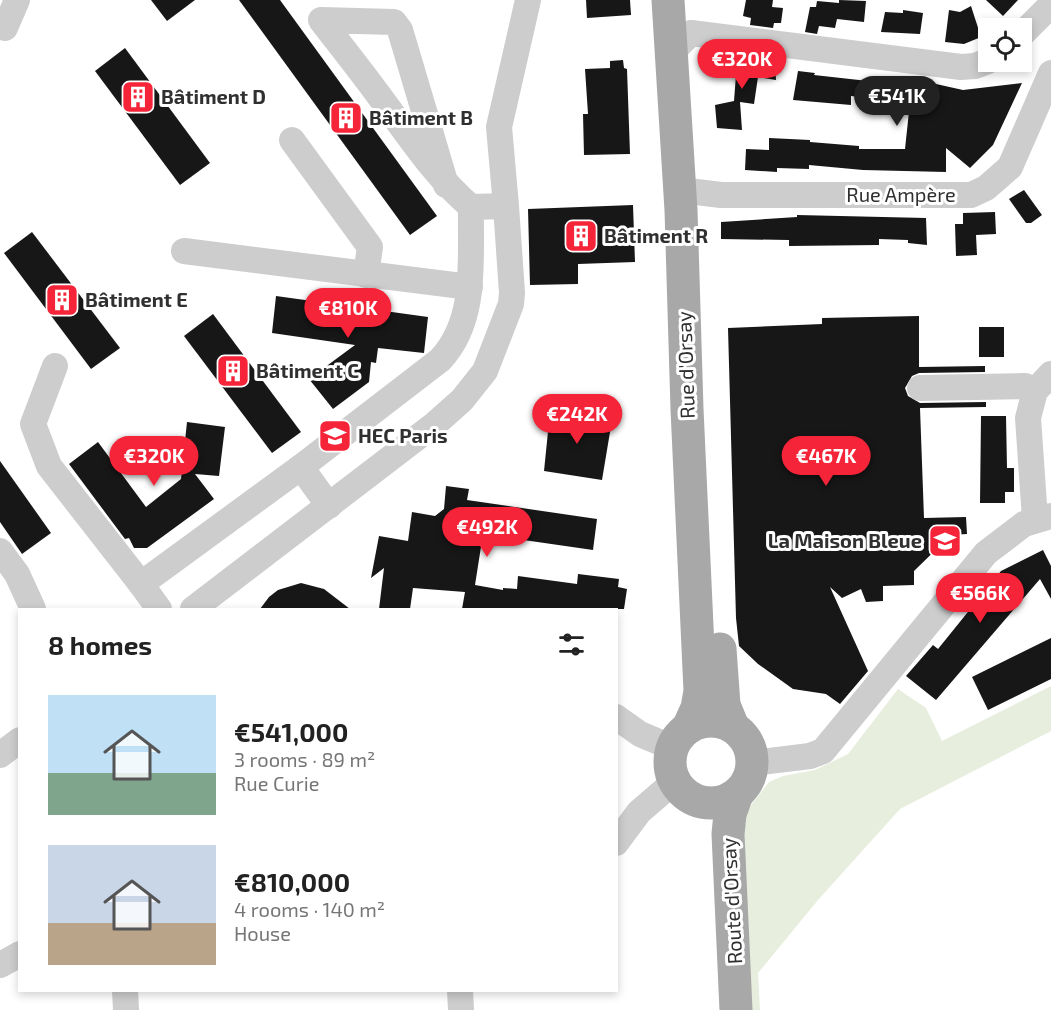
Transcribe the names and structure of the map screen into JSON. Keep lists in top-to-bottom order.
{
  "streets": {
    "main road": ["Rue d'Orsay", "Route d'Orsay"],
    "street": ["Rue Ampère"]
  },
  "crossings": [
    ["Rue Ampère", "Rue d'Orsay"],
    ["Rue d'Orsay", "Route d'Orsay"]
  ],
  "places": {
    "building": [
      "Bâtiment D",
      "Bâtiment B",
      "Bâtiment R",
      "Bâtiment E",
      "Bâtiment C"
    ],
    "school or university": ["HEC Paris", "La Maison Bleue"]
  },
  "page": {
    "price": [
      "€320K",
      "€541K",
      "€810K",
      "€242K",
      "€320K",
      "€467K",
      "€492K",
      "€566K"
    ],
    "heading": "8 homes",
    "list": [
      {
        "name": "€541,000",
        "note": "3 rooms · 89 m² · Rue Curie"
      },
      {
        "name": "€810,000",
        "note": "4 rooms · 140 m² · House"
      }
    ]
  }
}
